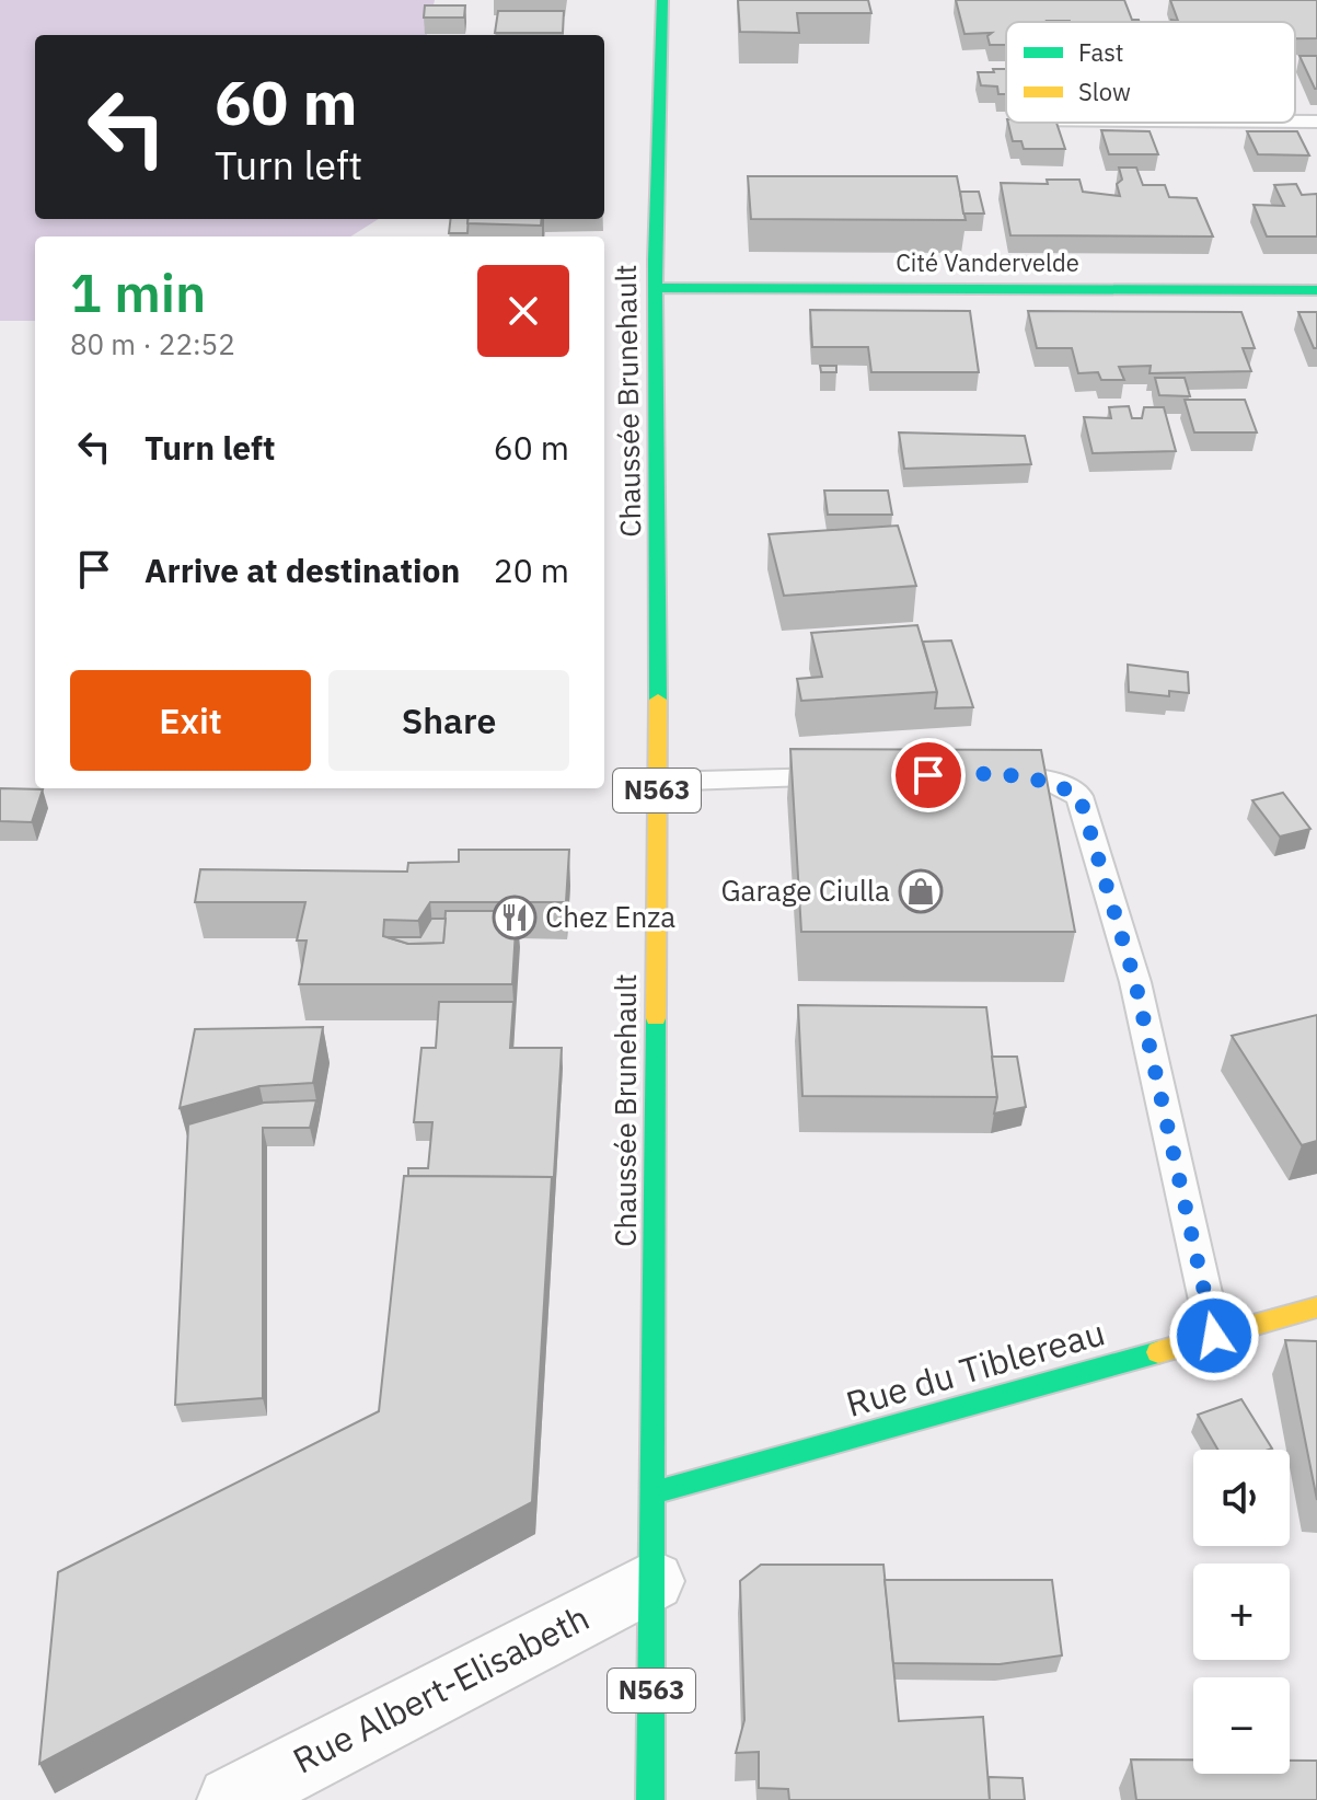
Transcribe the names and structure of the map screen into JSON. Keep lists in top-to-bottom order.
{
  "streets": {
    "main road": [
      "Cité Vandervelde",
      "Chaussée Brunehault",
      "N563",
      "Rue du Tiblereau"
    ],
    "street": ["Rue Albert-Elisabeth"]
  },
  "crossings": [
    ["Cité Vandervelde", "Chaussée Brunehault"],
    ["Chaussée Brunehault", "Rue du Tiblereau"],
    ["Chaussée Brunehault", "Rue Albert-Elisabeth"]
  ],
  "places": {
    "shop": ["Garage Ciulla"],
    "restaurant": ["Chez Enza"]
  },
  "legend": ["Fast", "Slow"],
  "page": {
    "turn": ["60 m", "Turn left"],
    "heading": ["1 min", "80 m · 22:52"],
    "list": [
      {
        "name": "Turn left",
        "value": "60 m"
      },
      {
        "name": "Arrive at destination",
        "value": "20 m"
      }
    ],
    "buttons": ["Exit", "Share"],
    "map_buttons": ["+", "−"]
  }
}
